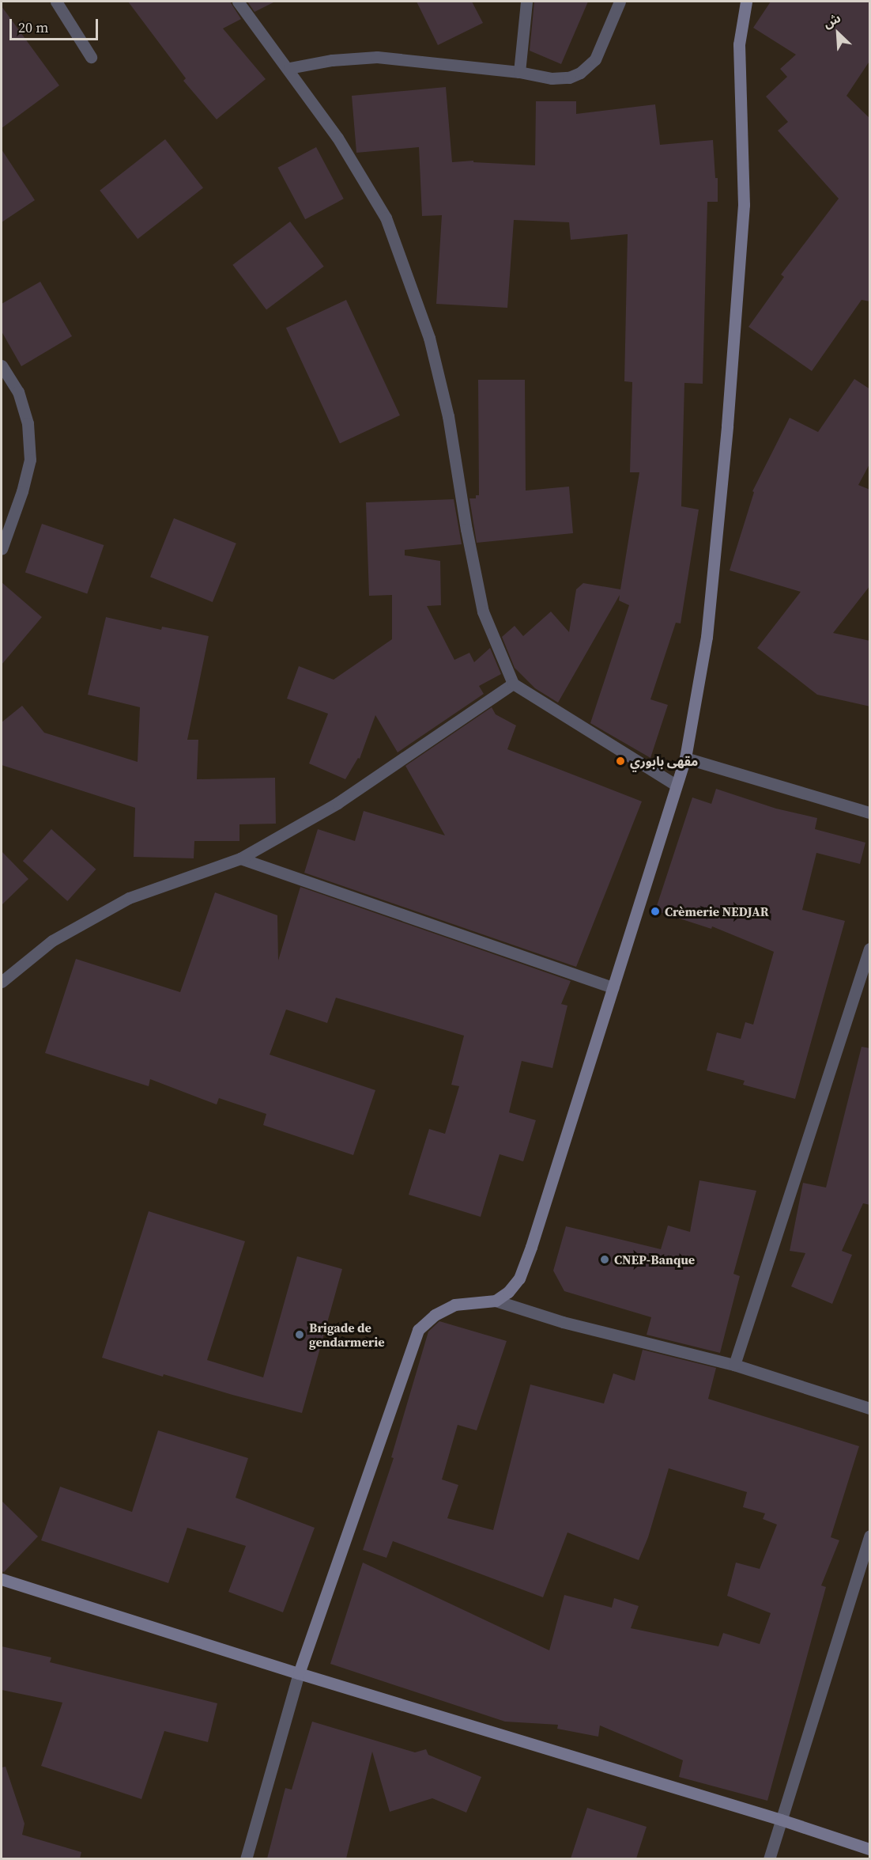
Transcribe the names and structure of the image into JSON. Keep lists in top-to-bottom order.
{
  "places": [
    "مقهى بابوري",
    "Crèmerie NEDJAR",
    "CNEP-Banque",
    "Brigade de gendarmerie"
  ],
  "scale_bar": "20 m",
  "north": "top left"
}
